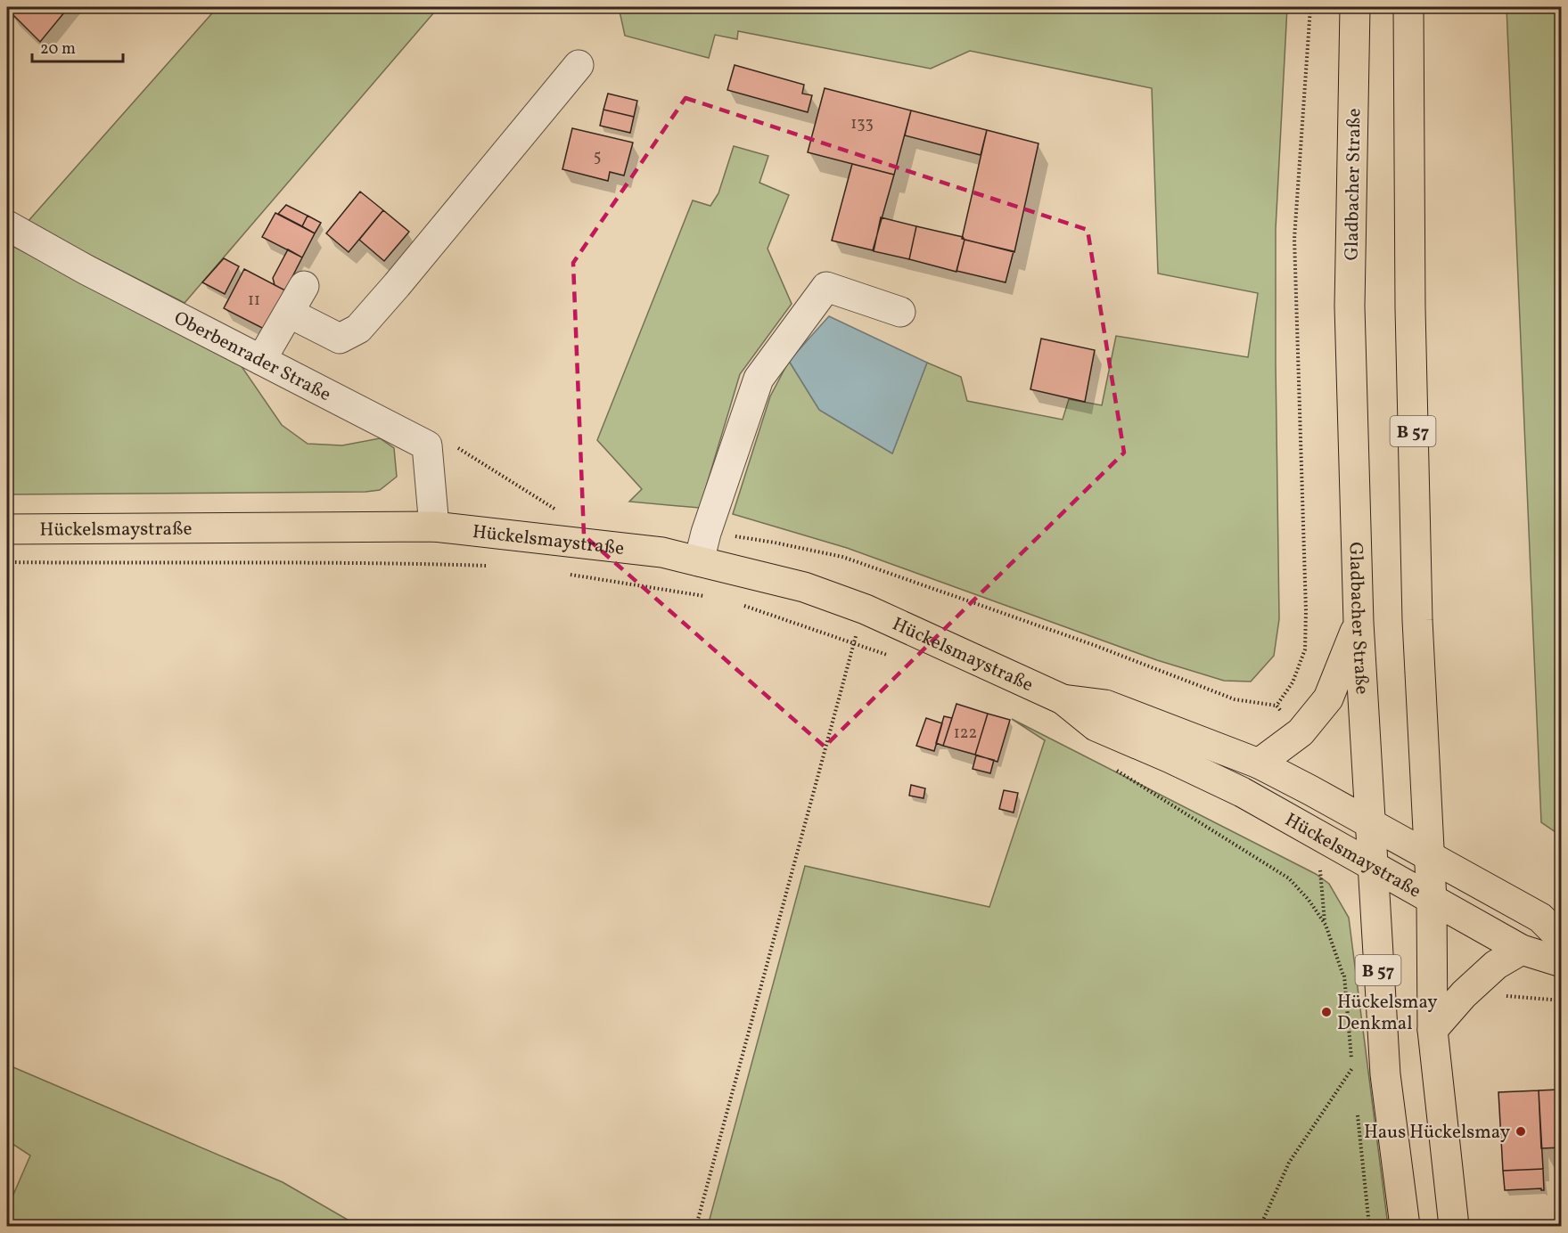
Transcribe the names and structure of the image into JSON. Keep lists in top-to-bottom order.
{
  "streets": {
    "main road": ["Gladbacher Straße", "B 57", "Hückelsmaystraße"],
    "street": ["Oberbenrader Straße"]
  },
  "crossings": [
    ["Gladbacher Straße", "Hückelsmaystraße"],
    ["Oberbenrader Straße", "Hückelsmaystraße"],
    ["B 57", "Hückelsmaystraße"]
  ],
  "places": ["Hückelsmay Denkmal", "Haus Hückelsmay"],
  "house_numbers": [
    "133",
    "5",
    "11",
    "122"
  ],
  "scale_bar": "20 m"
}
